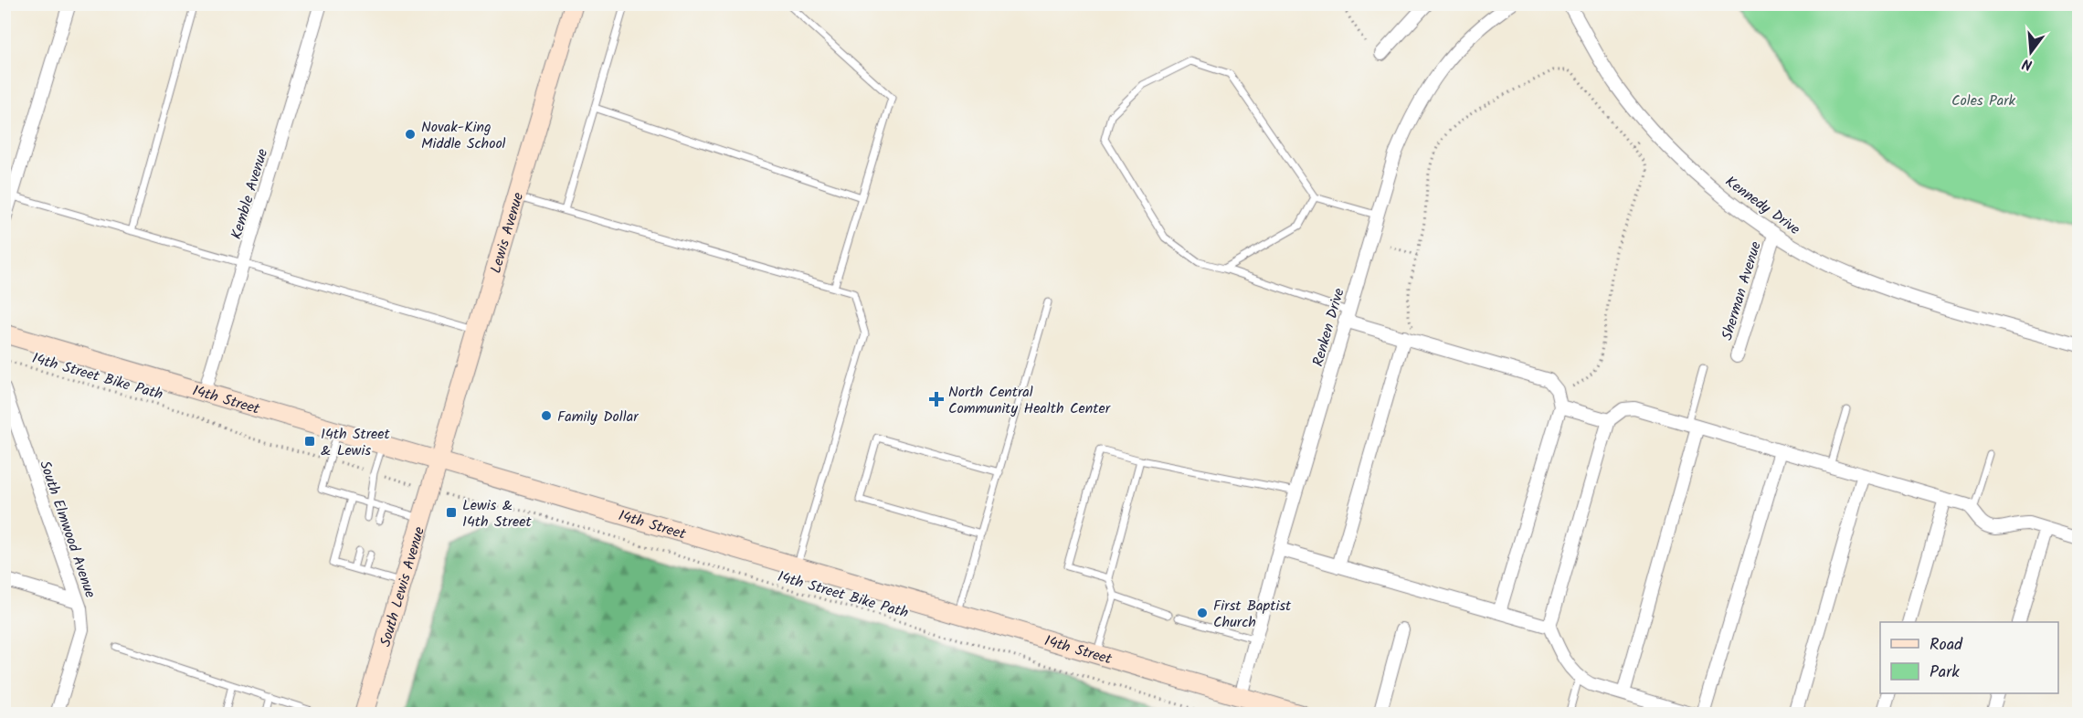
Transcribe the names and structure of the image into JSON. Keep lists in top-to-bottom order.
{
  "streets": {
    "street": [
      "Kemble Avenue",
      "Kennedy Drive",
      "Lewis Avenue",
      "Sherman Avenue",
      "Renken Drive",
      "14th Street",
      "South Elmwood Avenue",
      "South Lewis Avenue"
    ],
    "path": ["14th Street Bike Path"]
  },
  "crossings": [
    ["Kemble Avenue", "14th Street"],
    ["Kennedy Drive", "Sherman Avenue"],
    ["Lewis Avenue", "14th Street"],
    ["Lewis Avenue", "South Lewis Avenue"],
    ["Renken Drive", "14th Street"],
    ["14th Street", "South Lewis Avenue"]
  ],
  "parks": ["Coles Park"],
  "places": {
    "other": ["Novak-King Middle School", "Family Dollar", "First Baptist Church"],
    "health": ["North Central Community Health Center"],
    "transit": ["14th Street & Lewis", "Lewis & 14th Street"]
  },
  "legend": ["Road", "Park"],
  "north": "bottom"
}
